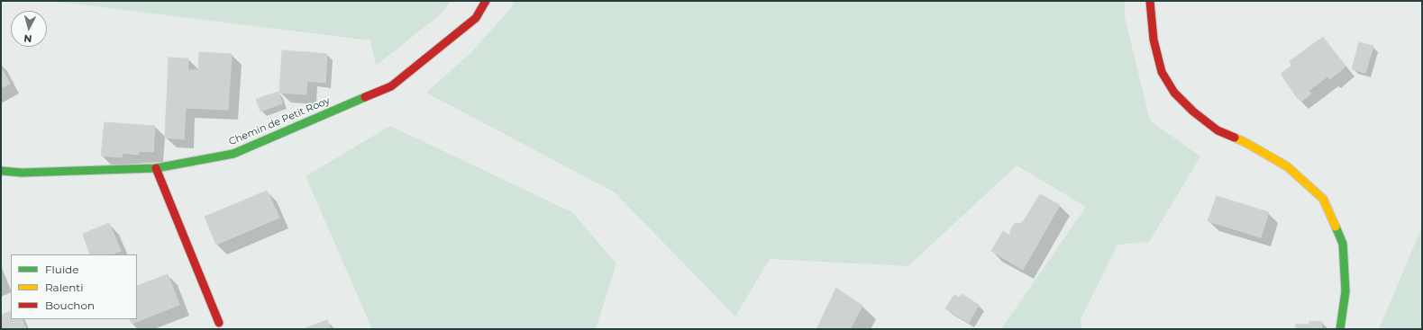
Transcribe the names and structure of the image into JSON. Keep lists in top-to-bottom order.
{
  "streets": {
    "street": ["Chemin de Petit Rooy"]
  },
  "legend": ["Fluide", "Ralenti", "Bouchon"],
  "north": "bottom"
}
